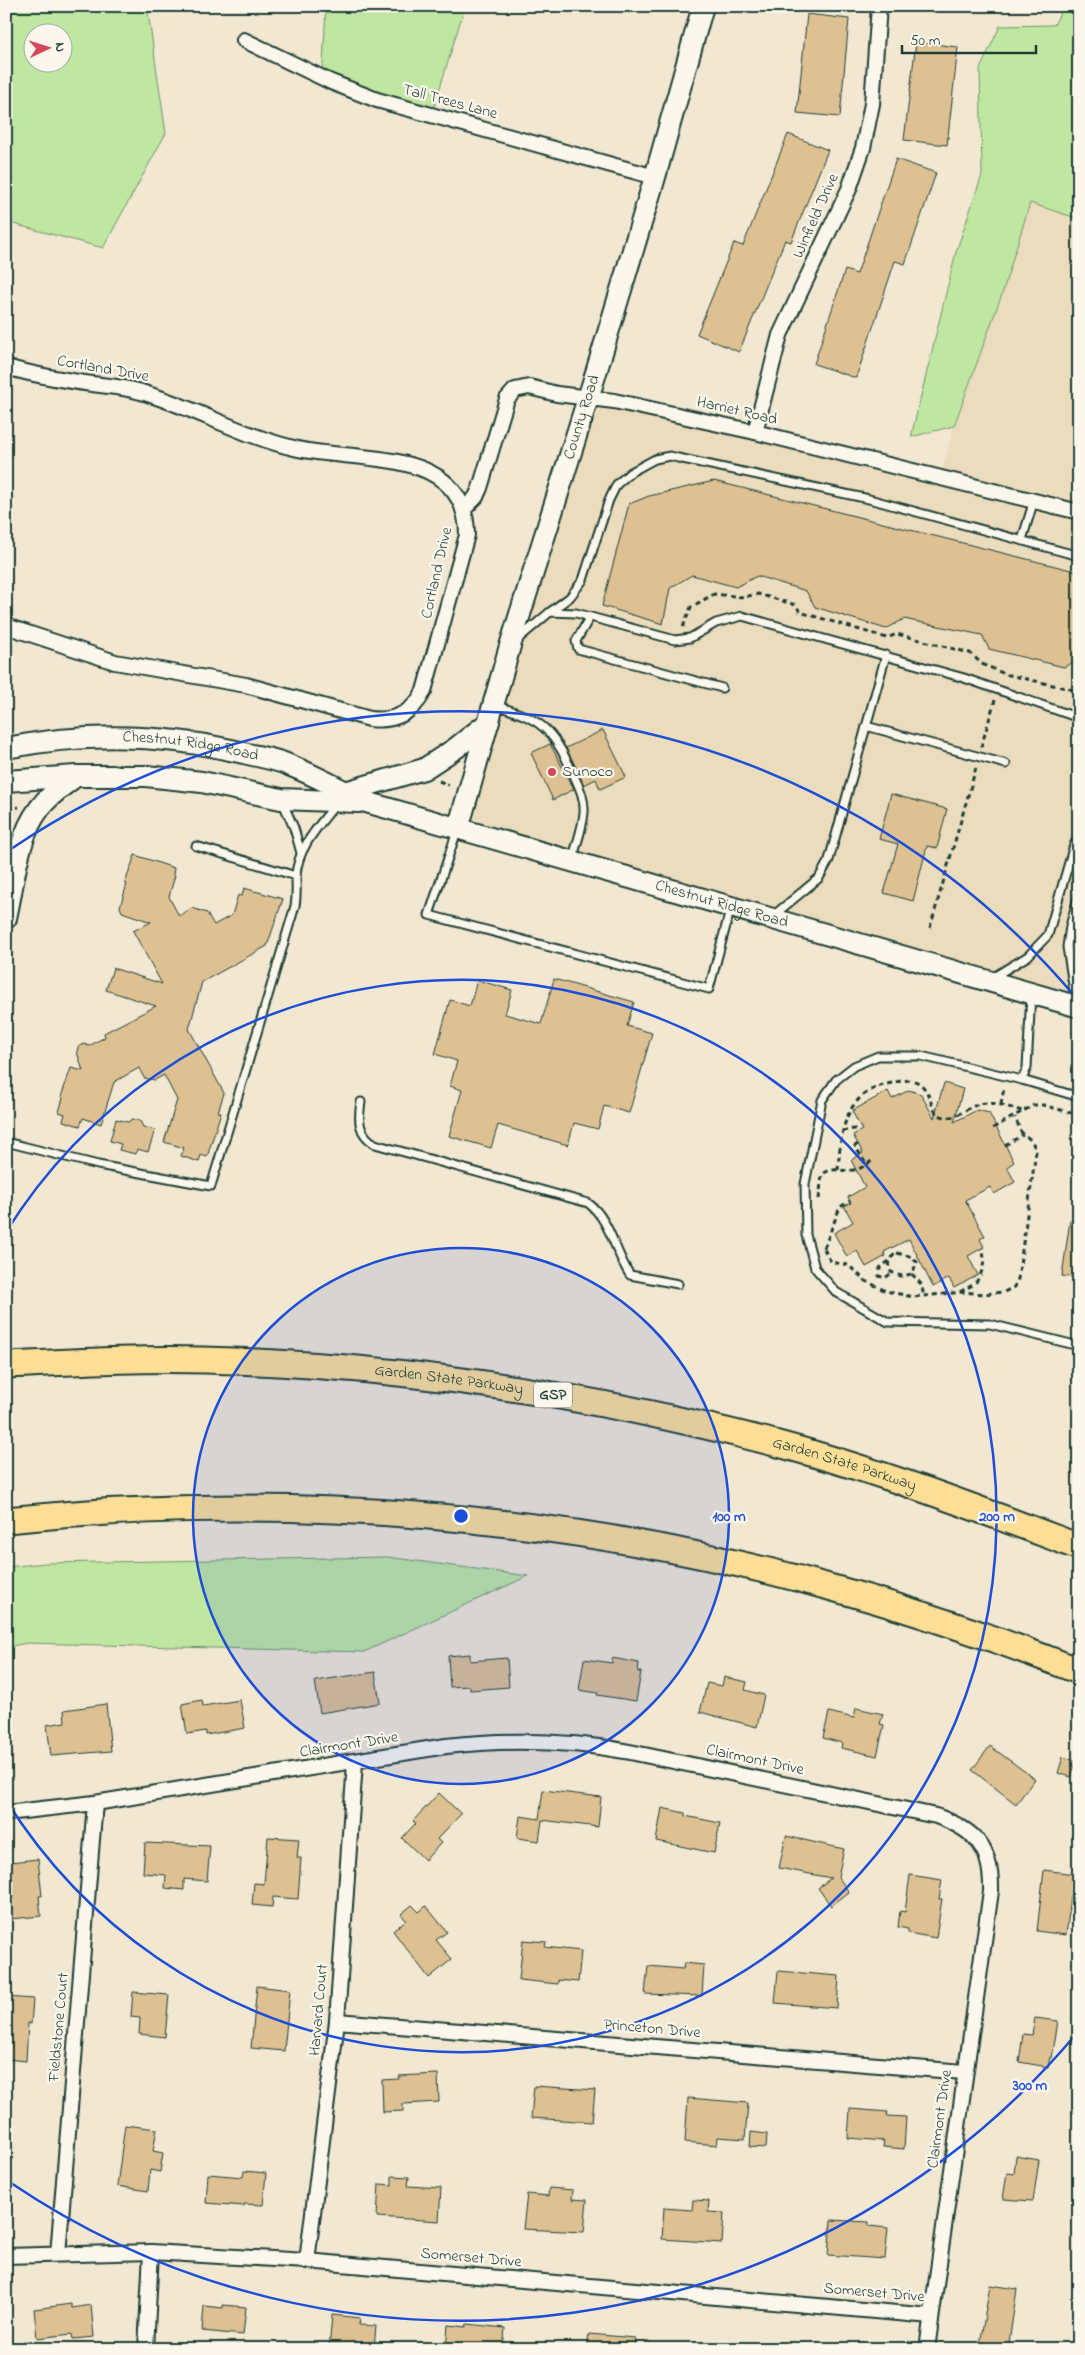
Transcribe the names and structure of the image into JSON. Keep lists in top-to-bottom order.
{
  "streets": {
    "highway": ["Garden State Parkway", "GSP"],
    "main road": ["County Road", "Chestnut Ridge Road"],
    "street": [
      "Tall Trees Lane",
      "Winfield Drive",
      "Cortland Drive",
      "Harriet Road",
      "Clairmont Drive",
      "Harvard Court",
      "Fieldstone Court",
      "Princeton Drive",
      "Somerset Drive"
    ]
  },
  "crossings": [
    ["Tall Trees Lane", "County Road"],
    ["Winfield Drive", "Harriet Road"],
    ["Cortland Drive", "Harriet Road"],
    ["Harriet Road", "County Road"],
    ["County Road", "Chestnut Ridge Road"],
    ["Clairmont Drive", "Harvard Court"],
    ["Clairmont Drive", "Fieldstone Court"],
    ["Clairmont Drive", "Princeton Drive"],
    ["Clairmont Drive", "Somerset Drive"],
    ["Harvard Court", "Princeton Drive"],
    ["Harvard Court", "Somerset Drive"],
    ["Fieldstone Court", "Somerset Drive"]
  ],
  "places": ["Sunoco"],
  "scale_bar": "50 m",
  "north": "right",
  "rings": ["100 m", "200 m", "300 m"]
}
